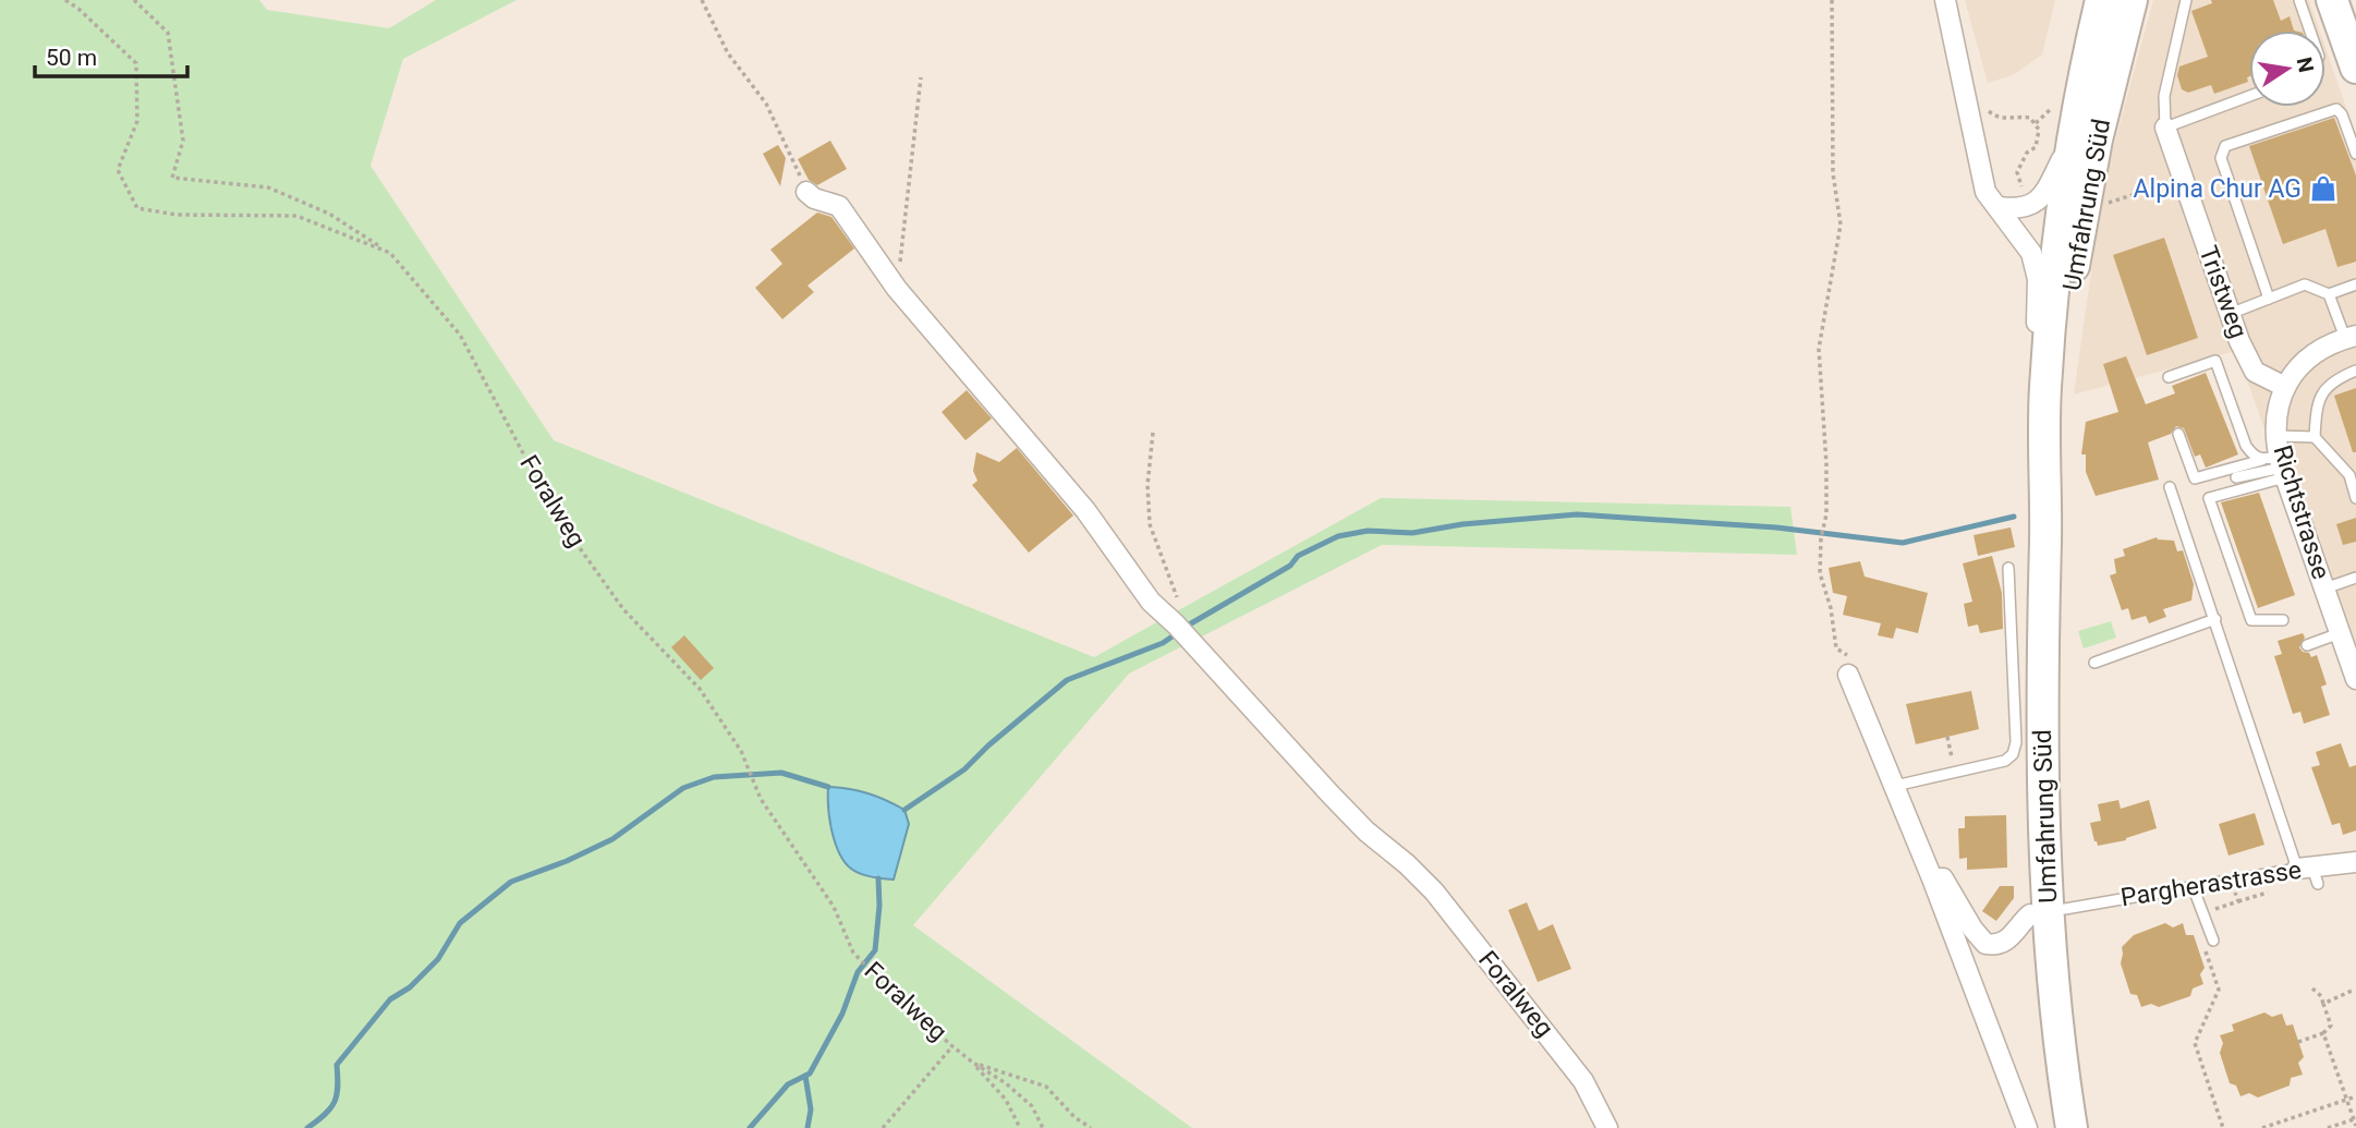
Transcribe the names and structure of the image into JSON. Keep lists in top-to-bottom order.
{
  "streets": {
    "main road": ["Umfahrung Süd"],
    "street": [
      "Tristweg",
      "Foralweg",
      "Richtstrasse",
      "Pargherastrasse"
    ]
  },
  "crossings": [
    ["Tristweg", "Richtstrasse"]
  ],
  "places": {
    "shop": ["Alpina Chur AG"]
  },
  "scale_bar": "50 m",
  "north": "right"
}
